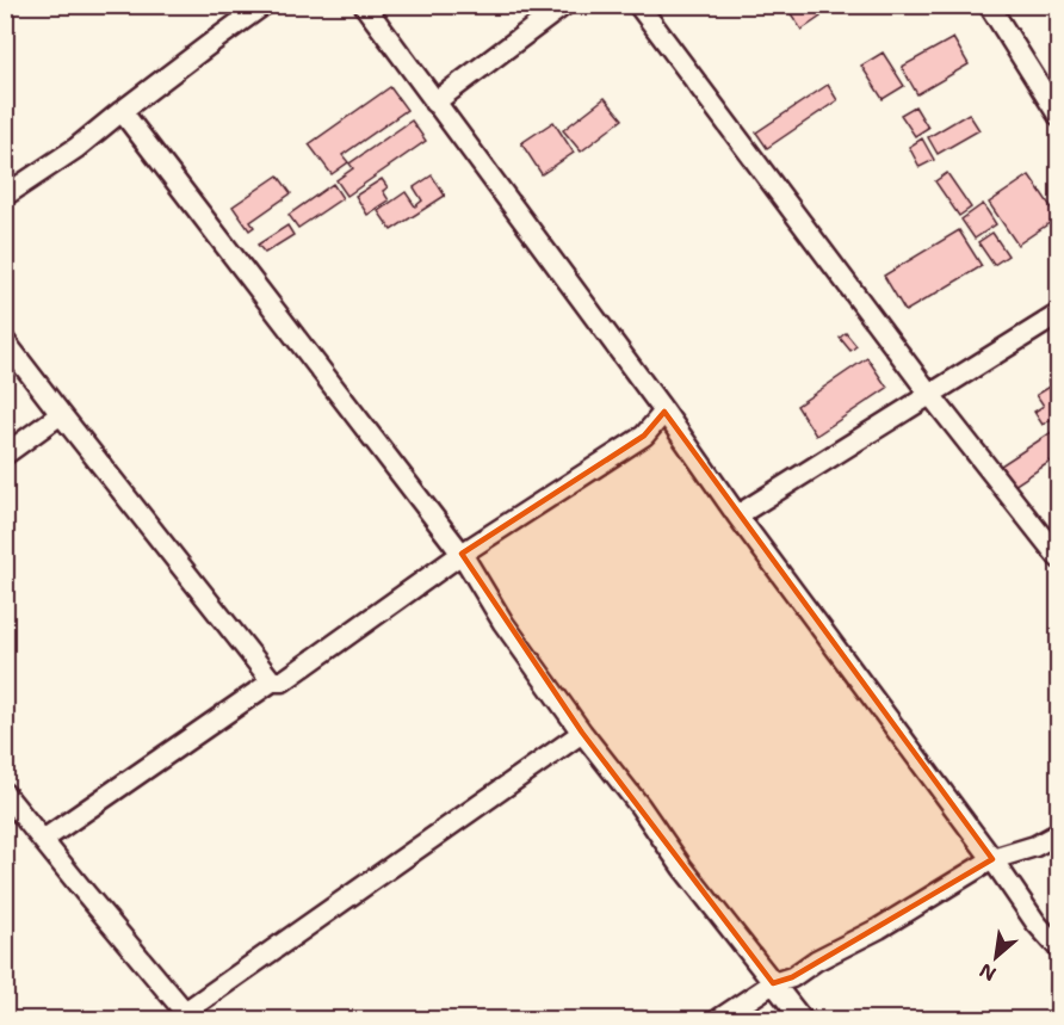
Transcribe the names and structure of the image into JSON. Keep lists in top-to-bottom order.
{
  "north": "bottom left"
}
